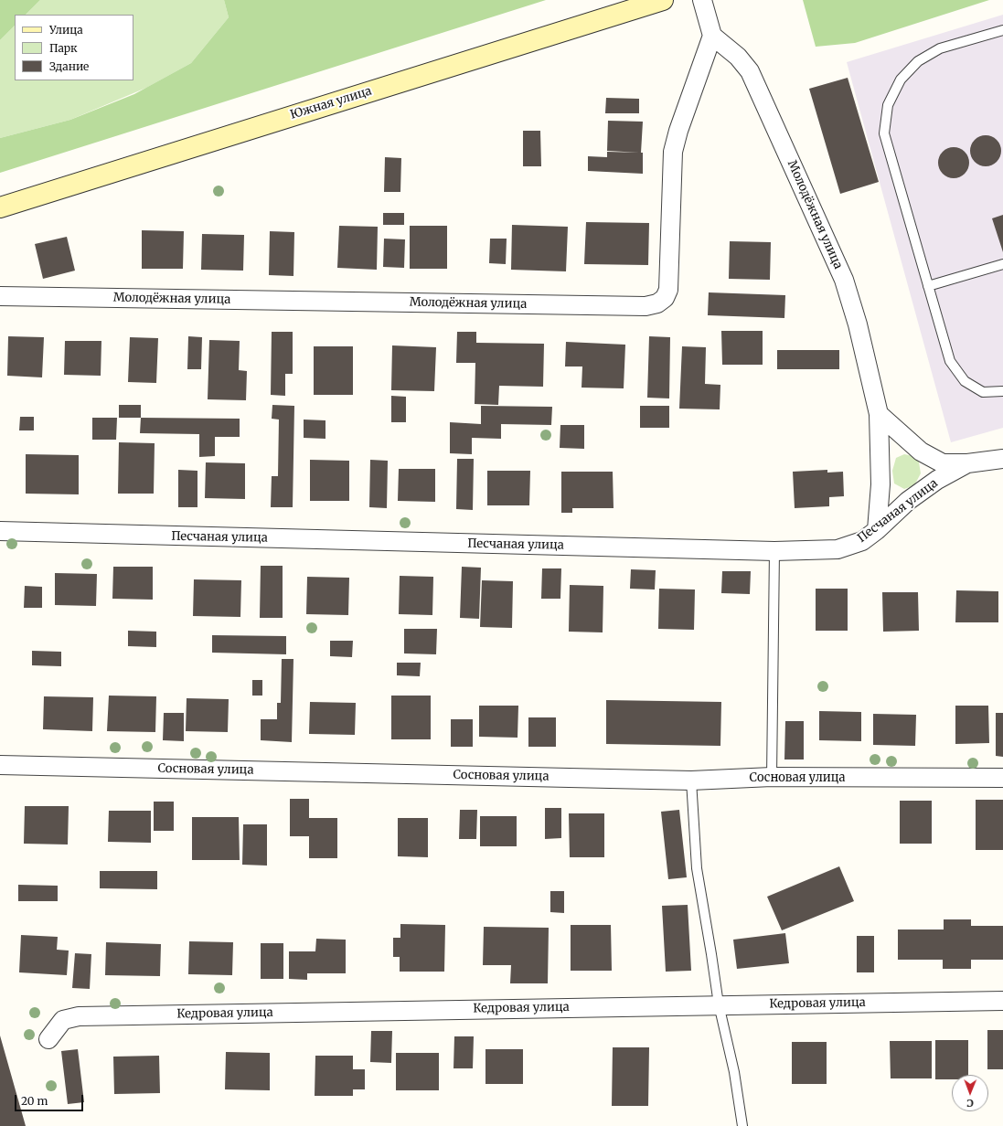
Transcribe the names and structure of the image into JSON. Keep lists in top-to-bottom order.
{
  "streets": {
    "main road": ["Южная улица"],
    "street": [
      "Молодёжная улица",
      "Песчаная улица",
      "Сосновая улица",
      "Кедровая улица"
    ]
  },
  "crossings": [
    ["Молодёжная улица", "Песчаная улица"]
  ],
  "legend": ["Улица", "Парк", "Здание"],
  "scale_bar": "20 m",
  "north": "bottom"
}
